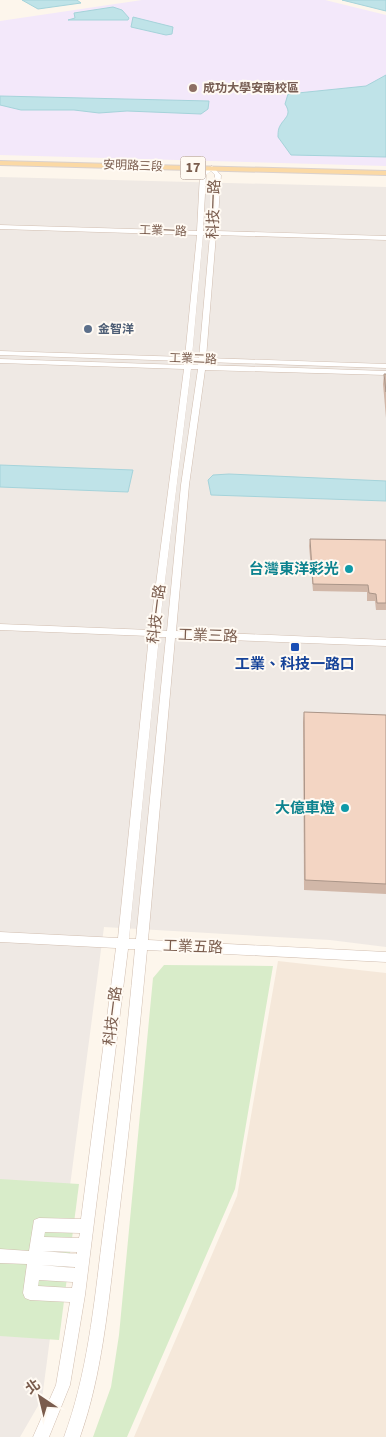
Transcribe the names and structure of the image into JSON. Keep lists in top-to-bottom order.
{
  "streets": {
    "main road": ["安明路三段", "17"],
    "street": [
      "科技一路",
      "工業一路",
      "工業二路",
      "工業三路",
      "工業五路"
    ]
  },
  "crossings": [
    ["安明路三段", "科技一路"],
    ["科技一路", "工業一路"],
    ["科技一路", "工業二路"],
    ["科技一路", "工業三路"],
    ["科技一路", "工業五路"]
  ],
  "places": {
    "other": [
      "成功大學安南校區",
      "金智洋",
      "台灣東洋彩光",
      "大億車燈"
    ],
    "transit": ["工業、科技一路口"]
  },
  "north": "top left"
}
